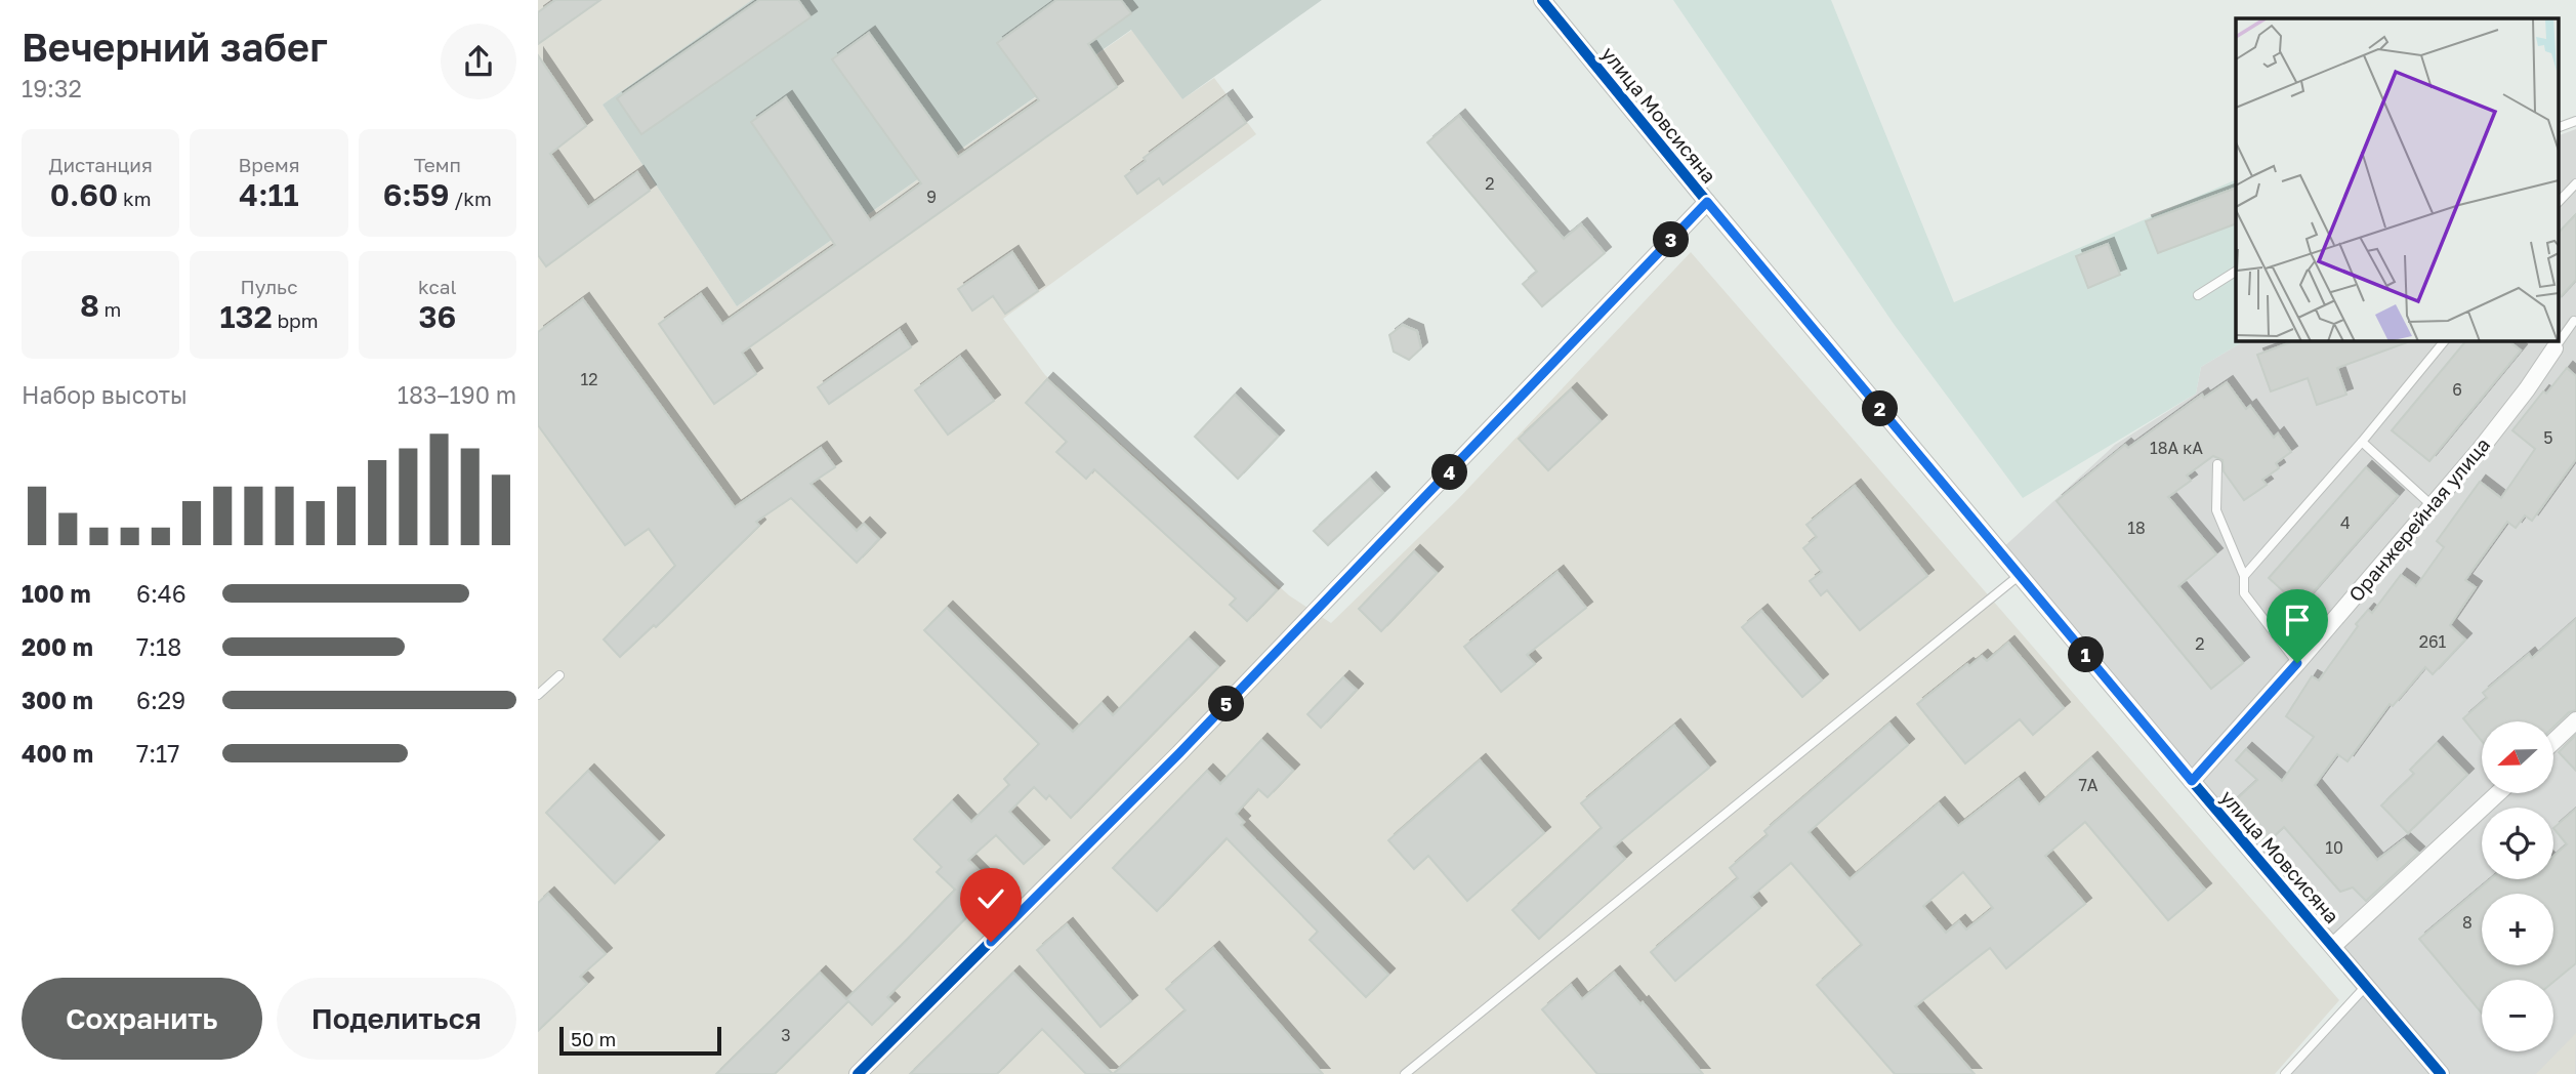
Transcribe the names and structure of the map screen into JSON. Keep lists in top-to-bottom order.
{
  "streets": {
    "street": ["улица Мовсисяна", "Оранжерейная улица"]
  },
  "crossings": [
    ["улица Мовсисяна", "Оранжерейная улица"]
  ],
  "house_numbers": [
    "2",
    "9",
    "12",
    "6",
    "5",
    "18А кА",
    "4",
    "18",
    "261",
    "2",
    "7А",
    "10",
    "8",
    "3"
  ],
  "scale_bar": "50 m",
  "north": "left",
  "page": {
    "heading": ["Вечерний забег", "19:32"],
    "stats": [
      ["Дистанция", "0.60 km"],
      ["Время", "4:11"],
      ["Темп", "6:59 /km"],
      ["8 m"],
      ["Пульс", "132 bpm"],
      ["kcal", "36"]
    ],
    "pins": [
      "3",
      "2",
      "4",
      "1",
      "5"
    ],
    "chart": ["Набор высоты", "183–190 m"],
    "list": [
      {
        "name": "100 m",
        "note": "6:46"
      },
      {
        "name": "200 m",
        "note": "7:18"
      },
      {
        "name": "300 m",
        "note": "6:29"
      },
      {
        "name": "400 m",
        "note": "7:17"
      }
    ],
    "map_buttons": ["+", "−"],
    "buttons": ["Сохранить", "Поделиться"],
    "scale": "50 m"
  }
}
